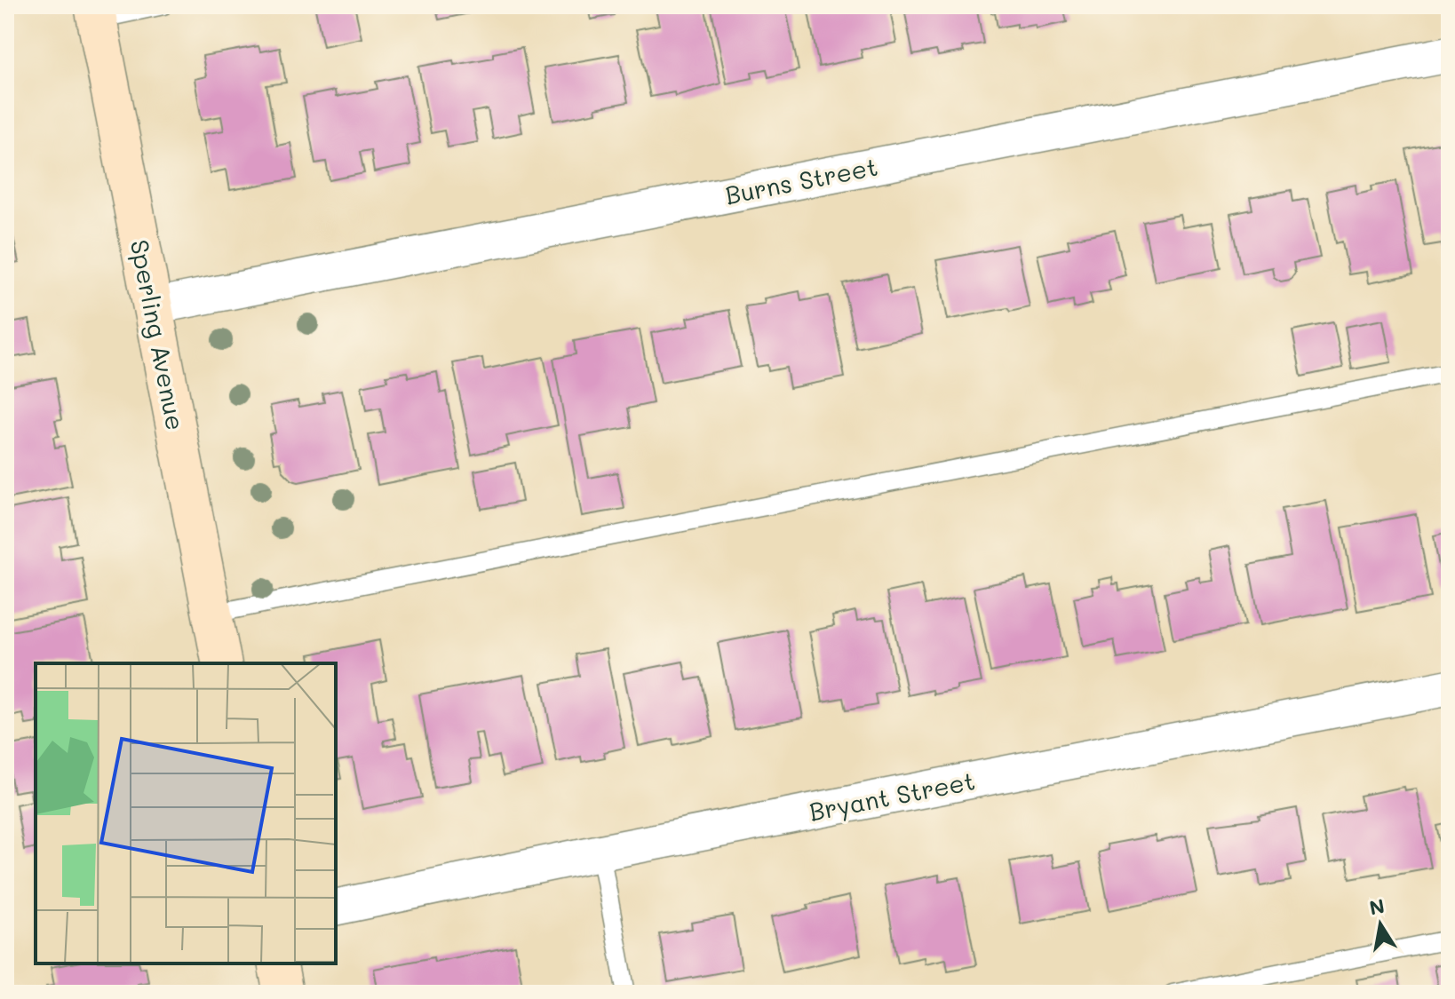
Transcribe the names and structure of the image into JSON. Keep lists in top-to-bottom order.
{
  "streets": {
    "street": ["Burns Street", "Sperling Avenue", "Bryant Street"]
  },
  "crossings": [
    ["Burns Street", "Sperling Avenue"]
  ],
  "north": "top"
}
